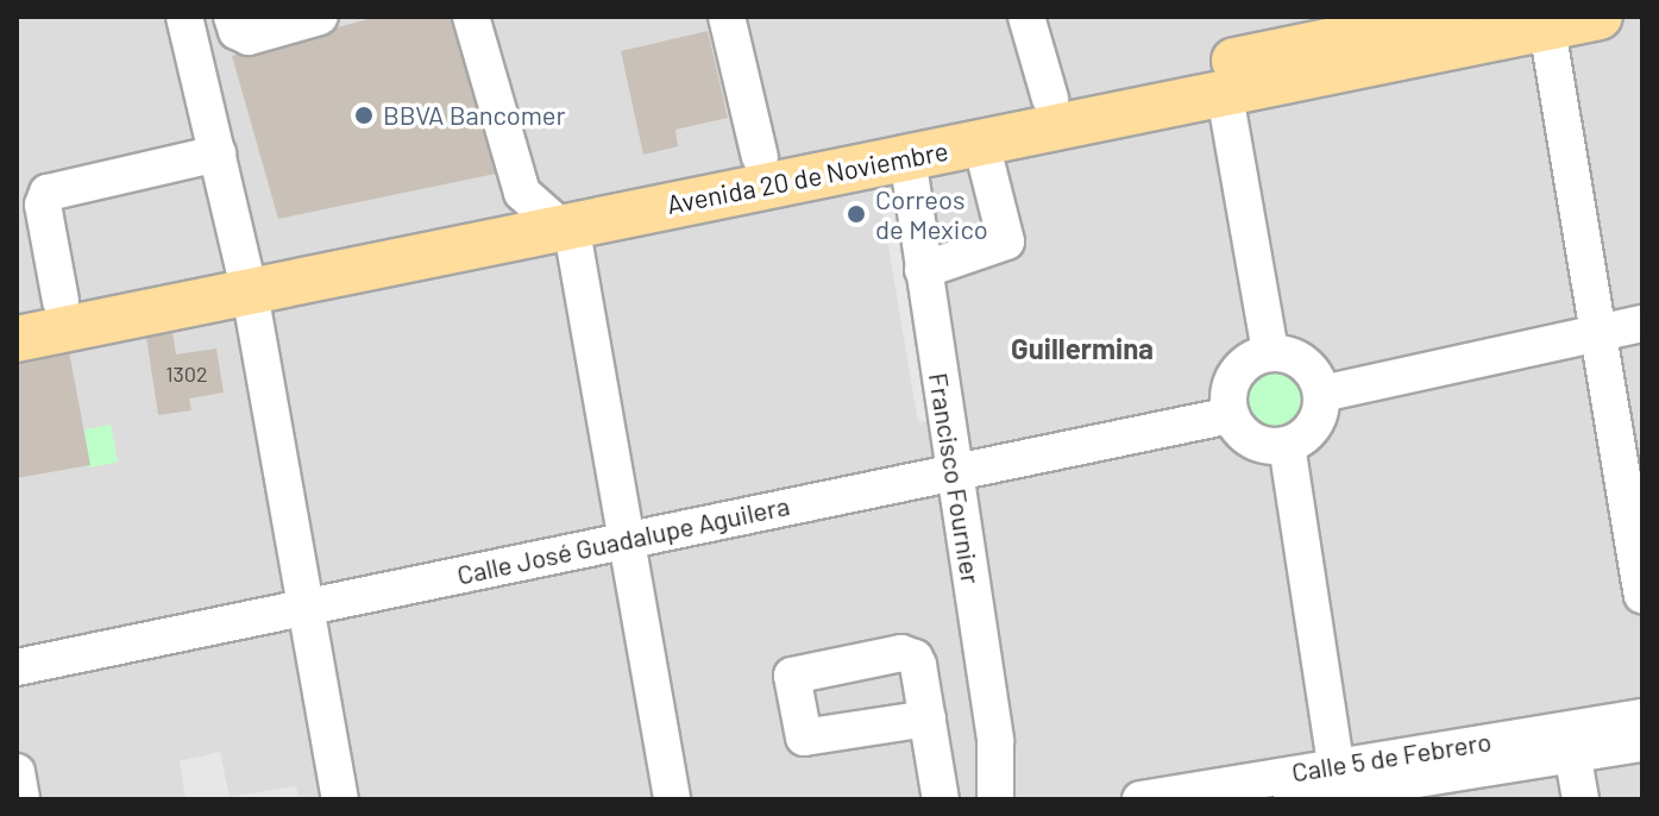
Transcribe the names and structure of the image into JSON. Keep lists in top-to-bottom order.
{
  "streets": {
    "main road": ["Avenida 20 de Noviembre"],
    "street": ["Francisco Fournier", "Calle José Guadalupe Aguilera", "Calle 5 de Febrero"]
  },
  "crossings": [
    ["Avenida 20 de Noviembre", "Francisco Fournier"],
    ["Francisco Fournier", "Calle José Guadalupe Aguilera"]
  ],
  "districts": ["Guillermina"],
  "places": ["BBVA Bancomer", "Correos de Mexico"],
  "house_numbers": ["1302"]
}
